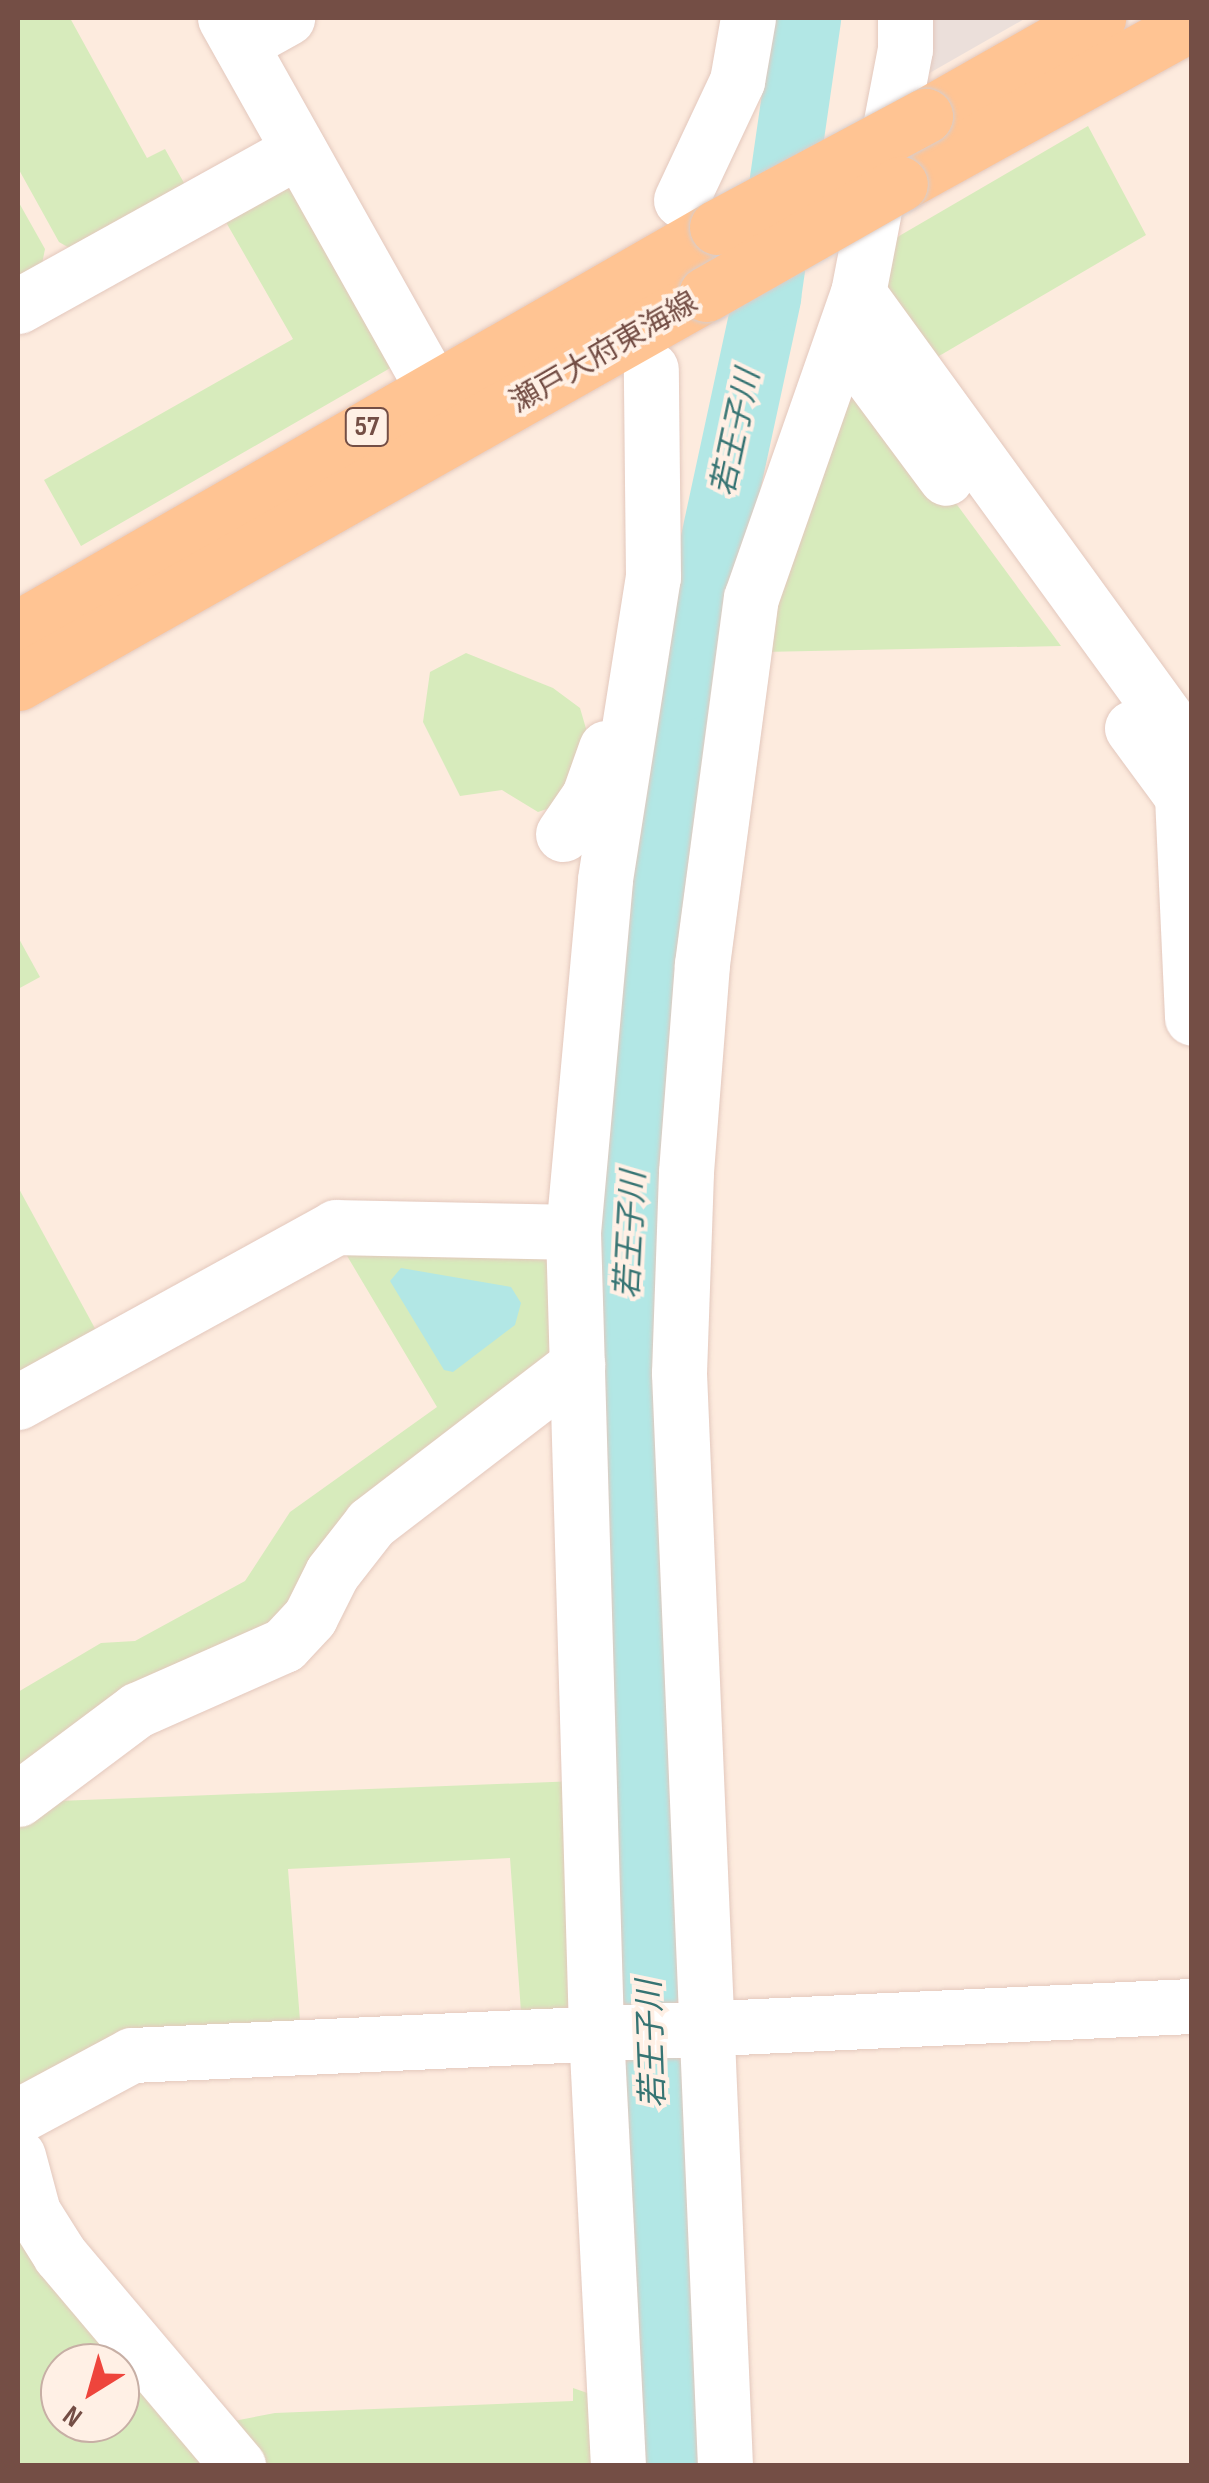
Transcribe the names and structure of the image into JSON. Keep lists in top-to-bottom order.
{
  "streets": {
    "main road": ["瀬戸大府東海線", "57"]
  },
  "water": ["若王子川"],
  "north": "bottom left"
}
